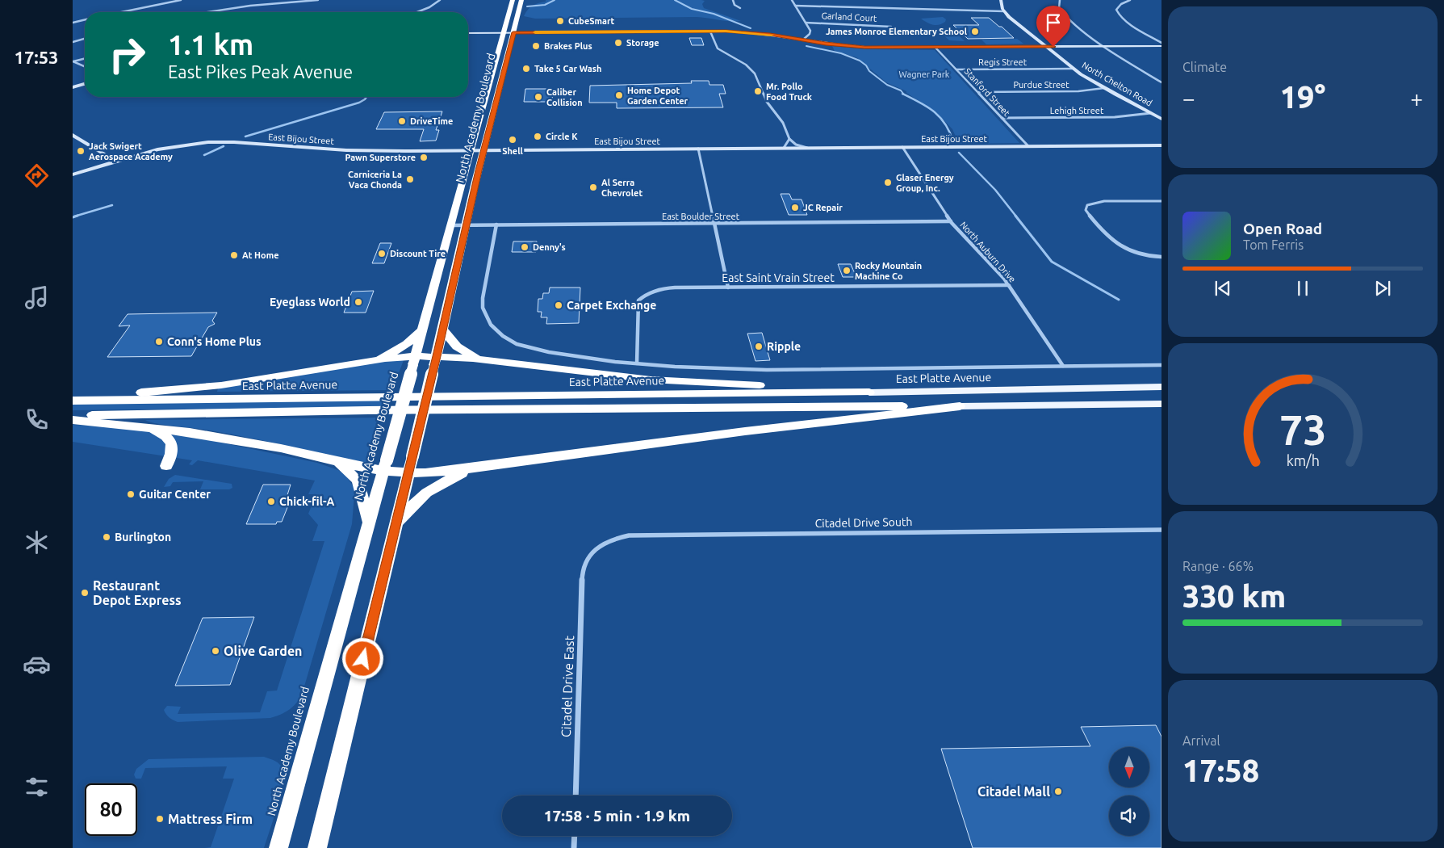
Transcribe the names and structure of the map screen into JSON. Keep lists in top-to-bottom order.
{
  "streets": {
    "highway": ["North Academy Boulevard", "East Platte Avenue"],
    "main road": ["North Chelton Road", "East Bijou Street"],
    "street": [
      "Garland Court",
      "Regis Street",
      "Purdue Street",
      "Stanford Street",
      "Lehigh Street",
      "East Boulder Street",
      "North Auburn Drive",
      "East Saint Vrain Street",
      "Citadel Drive South",
      "Citadel Drive East"
    ]
  },
  "crossings": [
    ["Regis Street", "North Chelton Road"],
    ["Regis Street", "Stanford Street"],
    ["North Chelton Road", "Purdue Street"],
    ["North Chelton Road", "Lehigh Street"],
    ["Purdue Street", "Stanford Street"],
    ["Stanford Street", "Lehigh Street"],
    ["Stanford Street", "East Bijou Street"],
    ["North Academy Boulevard", "East Bijou Street"],
    ["North Academy Boulevard", "East Boulder Street"],
    ["East Bijou Street", "North Auburn Drive"],
    ["East Boulder Street", "North Auburn Drive"],
    ["East Boulder Street", "East Platte Avenue"],
    ["North Auburn Drive", "East Saint Vrain Street"],
    ["North Auburn Drive", "East Platte Avenue"],
    ["East Saint Vrain Street", "East Platte Avenue"],
    ["Citadel Drive South", "Citadel Drive East"]
  ],
  "parks": ["Wagner Park"],
  "places": [
    "CubeSmart",
    "James Monroe Elementary School",
    "Storage",
    "Brakes Plus",
    "Take 5 Car Wash",
    "Mr. Pollo Food Truck",
    "Home Depot Garden Center",
    "Caliber Collision",
    "DriveTime",
    "Circle K",
    "Shell",
    "Jack Swigert Aerospace Academy",
    "Pawn Superstore",
    "Carniceria La Vaca Chonda",
    "Glaser Energy Group, Inc.",
    "Al Serra Chevrolet",
    "JC Repair",
    "Denny's",
    "Discount Tire",
    "At Home",
    "Rocky Mountain Machine Co",
    "Eyeglass World",
    "Carpet Exchange",
    "Conn's Home Plus",
    "Ripple",
    "Guitar Center",
    "Chick-fil-A",
    "Burlington",
    "Restaurant Depot Express",
    "Olive Garden",
    "Citadel Mall",
    "Mattress Firm"
  ],
  "north": "bottom",
  "page": {
    "tabs": "17:53",
    "tile": [
      "Climate",
      ["Range · 66%", "330 km"],
      ["Arrival", "17:58"]
    ],
    "turn": ["1.1 km", "East Pikes Peak Avenue"],
    "heat": ["−", "19°", "+"],
    "song": ["Open Road", "Tom Ferris"],
    "limit": "80",
    "trip": "17:58 · 5 min · 1.9 km",
    "gauge": ["73", "km/h"]
  }
}
